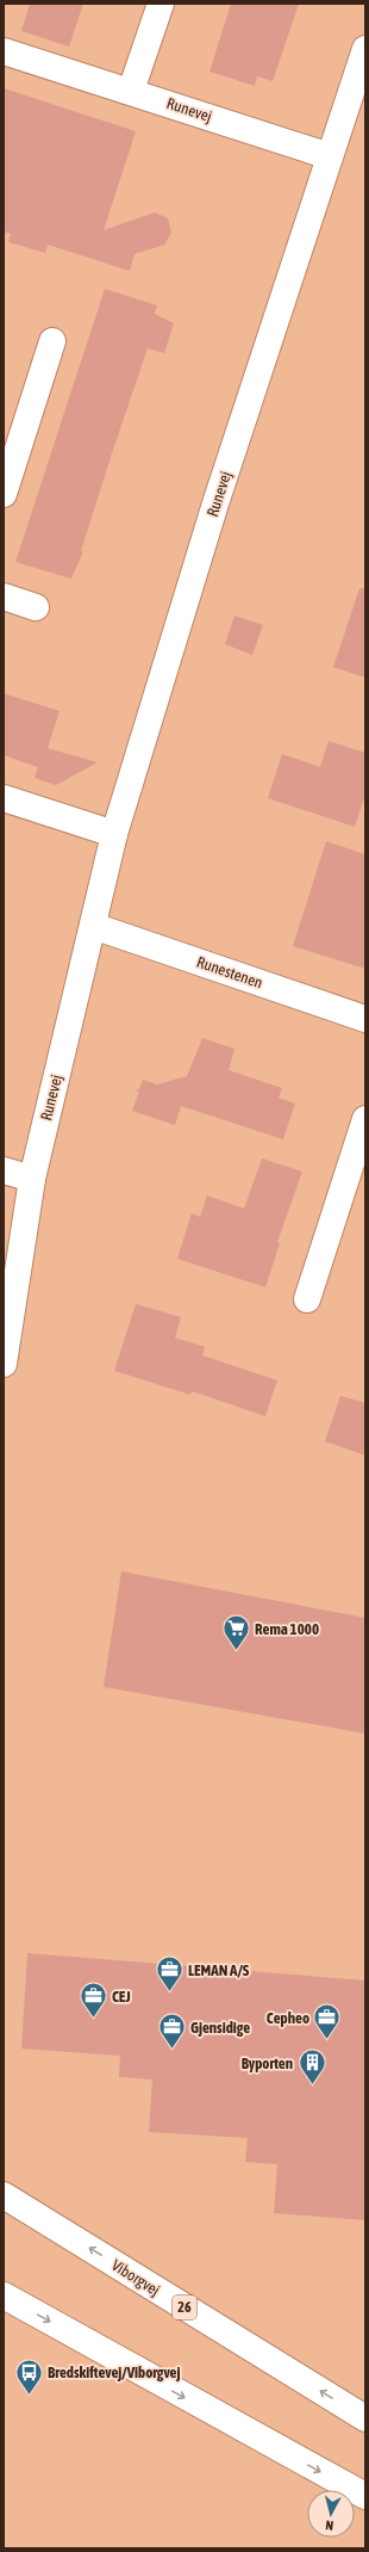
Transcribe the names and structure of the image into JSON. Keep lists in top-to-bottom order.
{
  "streets": {
    "street": [
      "Runevej",
      "Runestenen",
      "Viborgvej",
      "26"
    ]
  },
  "crossings": [
    ["Runevej", "Runestenen"]
  ],
  "places": {
    "supermarket": ["Rema 1000"],
    "office": [
      "LEMAN A/S",
      "CEJ",
      "Cepheo",
      "Gjensidige"
    ],
    "building": ["Byporten"],
    "bus stop": ["Bredskiftevej/Viborgvej"]
  },
  "north": "bottom"
}
